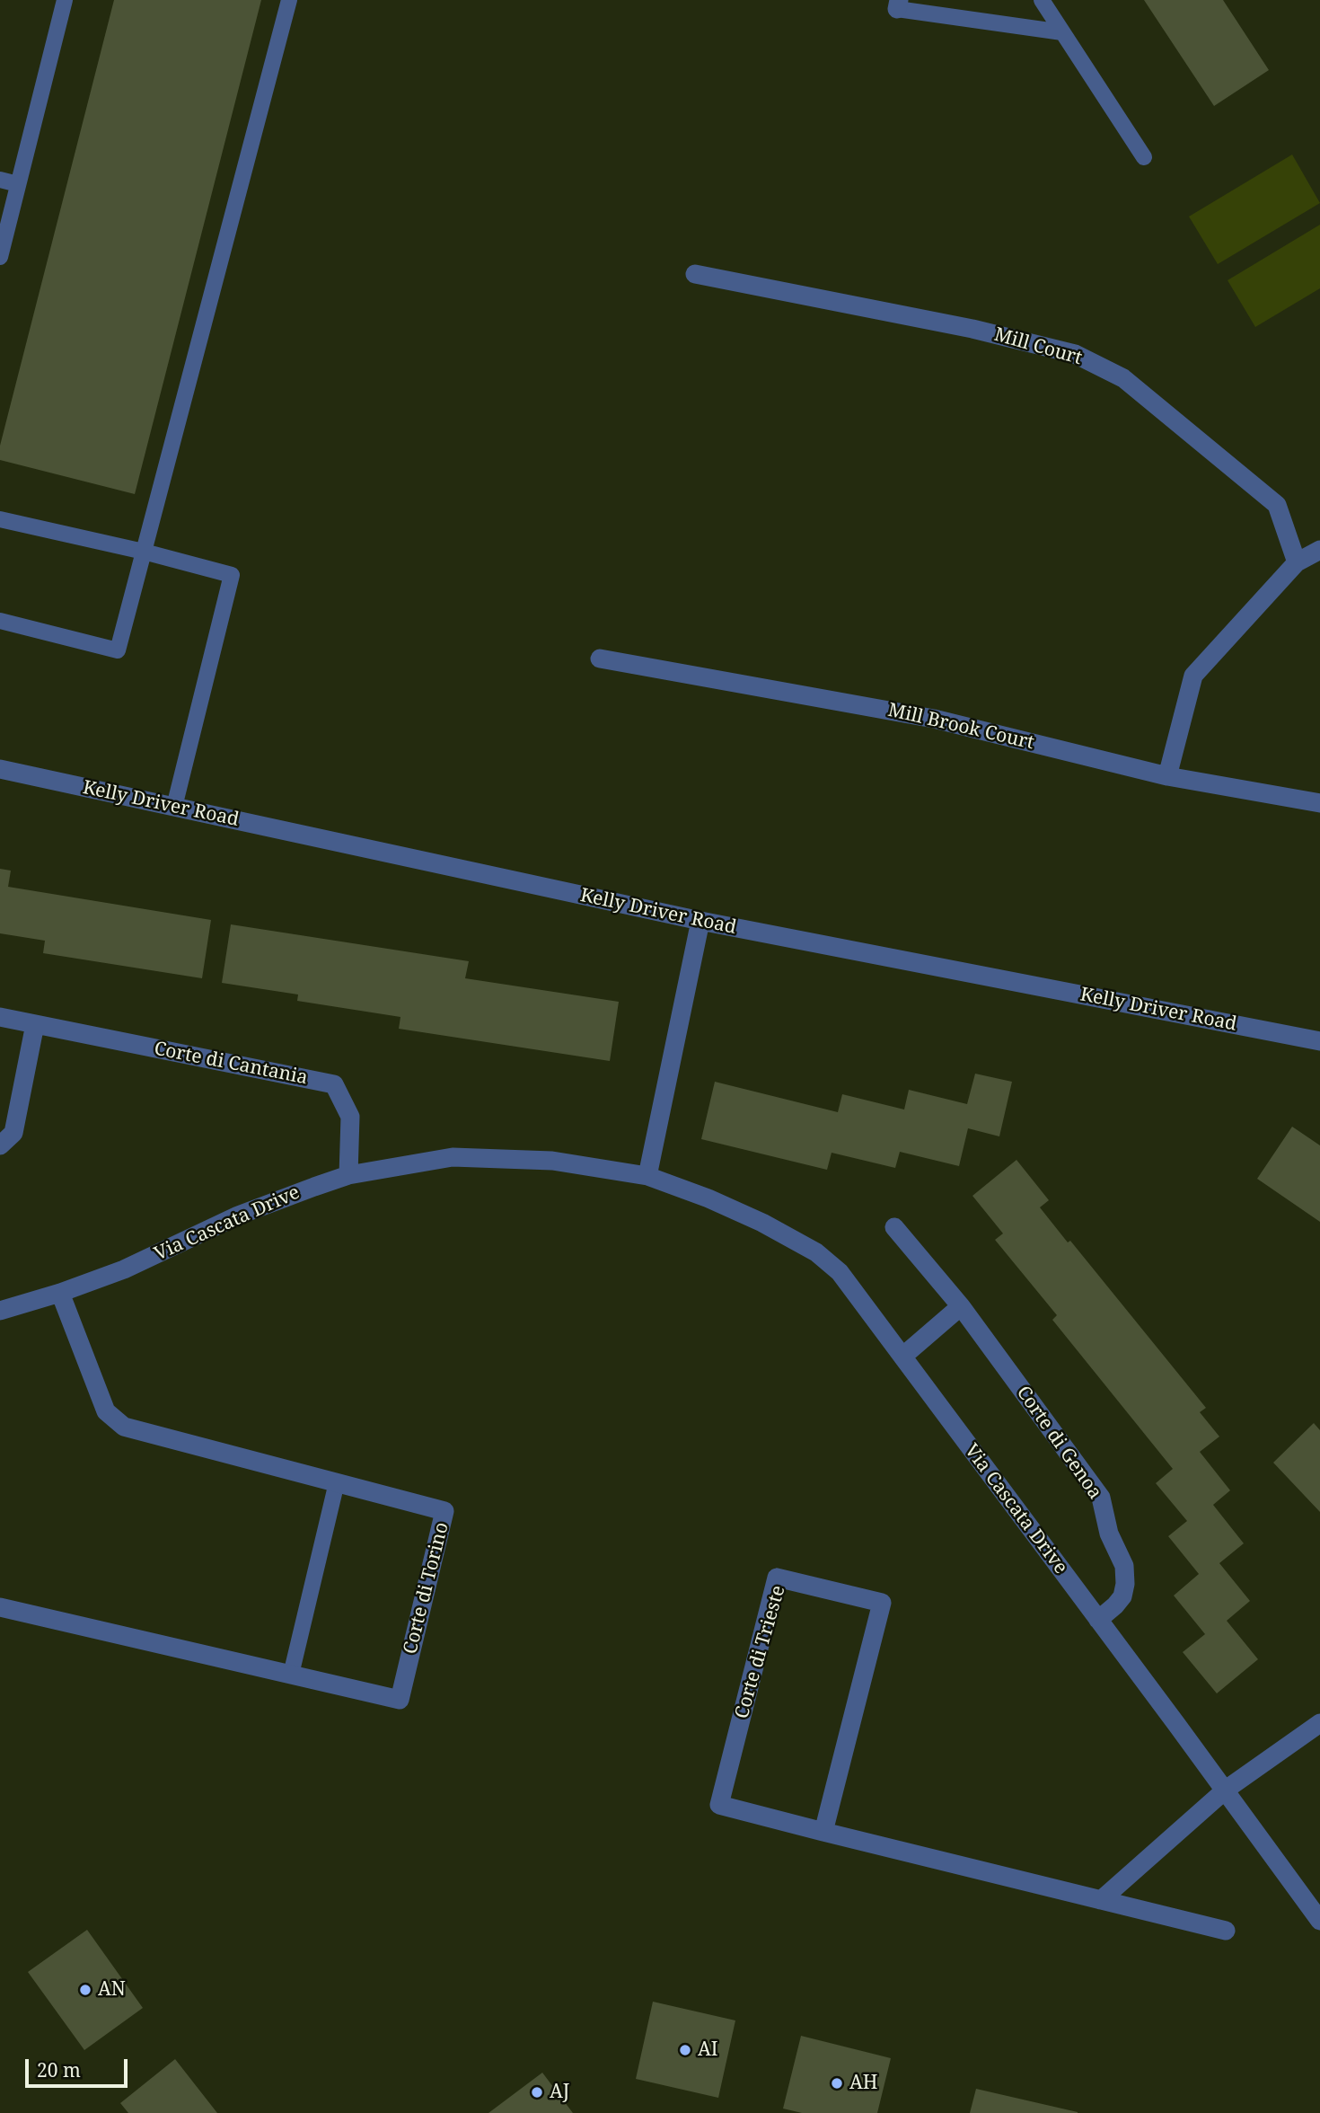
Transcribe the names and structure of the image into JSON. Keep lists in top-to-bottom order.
{
  "streets": {
    "street": [
      "Mill Court",
      "Mill Brook Court",
      "Kelly Driver Road",
      "Corte di Cantania",
      "Via Cascata Drive",
      "Corte di Genoa",
      "Corte di Torino",
      "Corte di Trieste"
    ]
  },
  "crossings": [
    ["Corte di Cantania", "Via Cascata Drive"],
    ["Via Cascata Drive", "Corte di Genoa"],
    ["Via Cascata Drive", "Corte di Torino"]
  ],
  "places": [
    "AN",
    "AI",
    "AH",
    "AJ"
  ],
  "scale_bar": "20 m"
}
